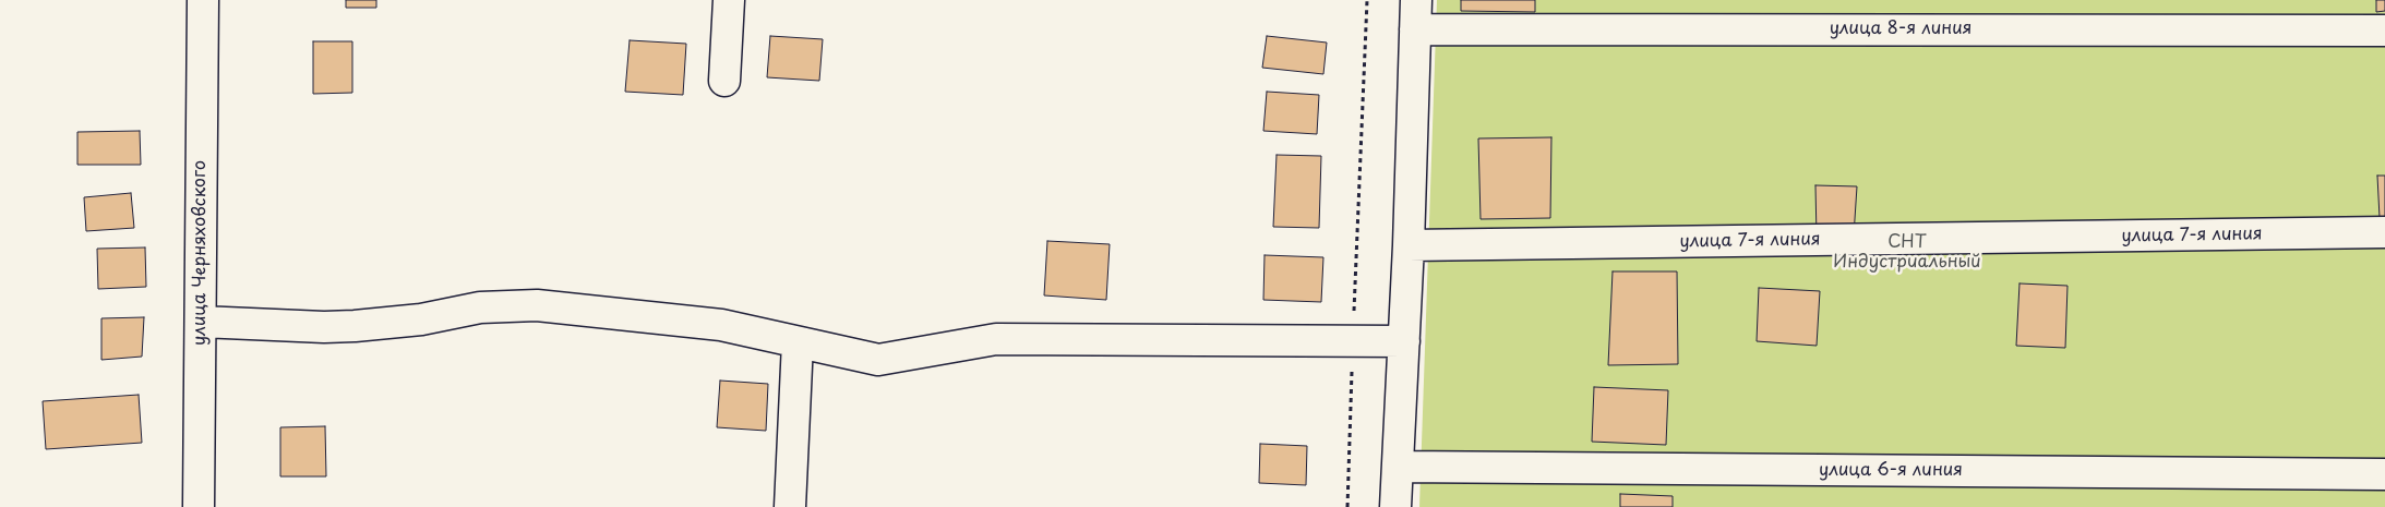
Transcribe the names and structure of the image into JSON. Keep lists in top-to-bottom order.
{
  "streets": {
    "street": [
      "улица 8-я линия",
      "улица 7-я линия",
      "улица Черняховского",
      "улица 6-я линия"
    ]
  },
  "parks": ["СНТ Индустриальный"]
}
